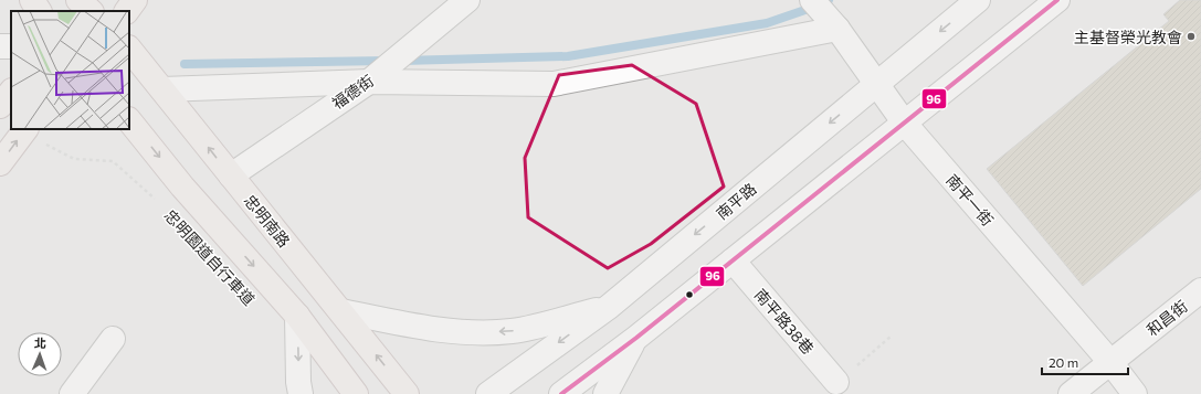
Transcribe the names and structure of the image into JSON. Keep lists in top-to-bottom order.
{
  "streets": {
    "main road": ["忠明南路"],
    "street": [
      "福德街",
      "南平一街",
      "南平路",
      "和昌街",
      "南平路38巷"
    ],
    "path": ["忠明園道自行車道"]
  },
  "crossings": [
    ["福德街", "忠明南路"],
    ["南平一街", "南平路"],
    ["南平一街", "和昌街"]
  ],
  "places": ["主基督榮光教會"],
  "lines": ["transit line 96"],
  "scale_bar": "20 m",
  "north": "top"
}
